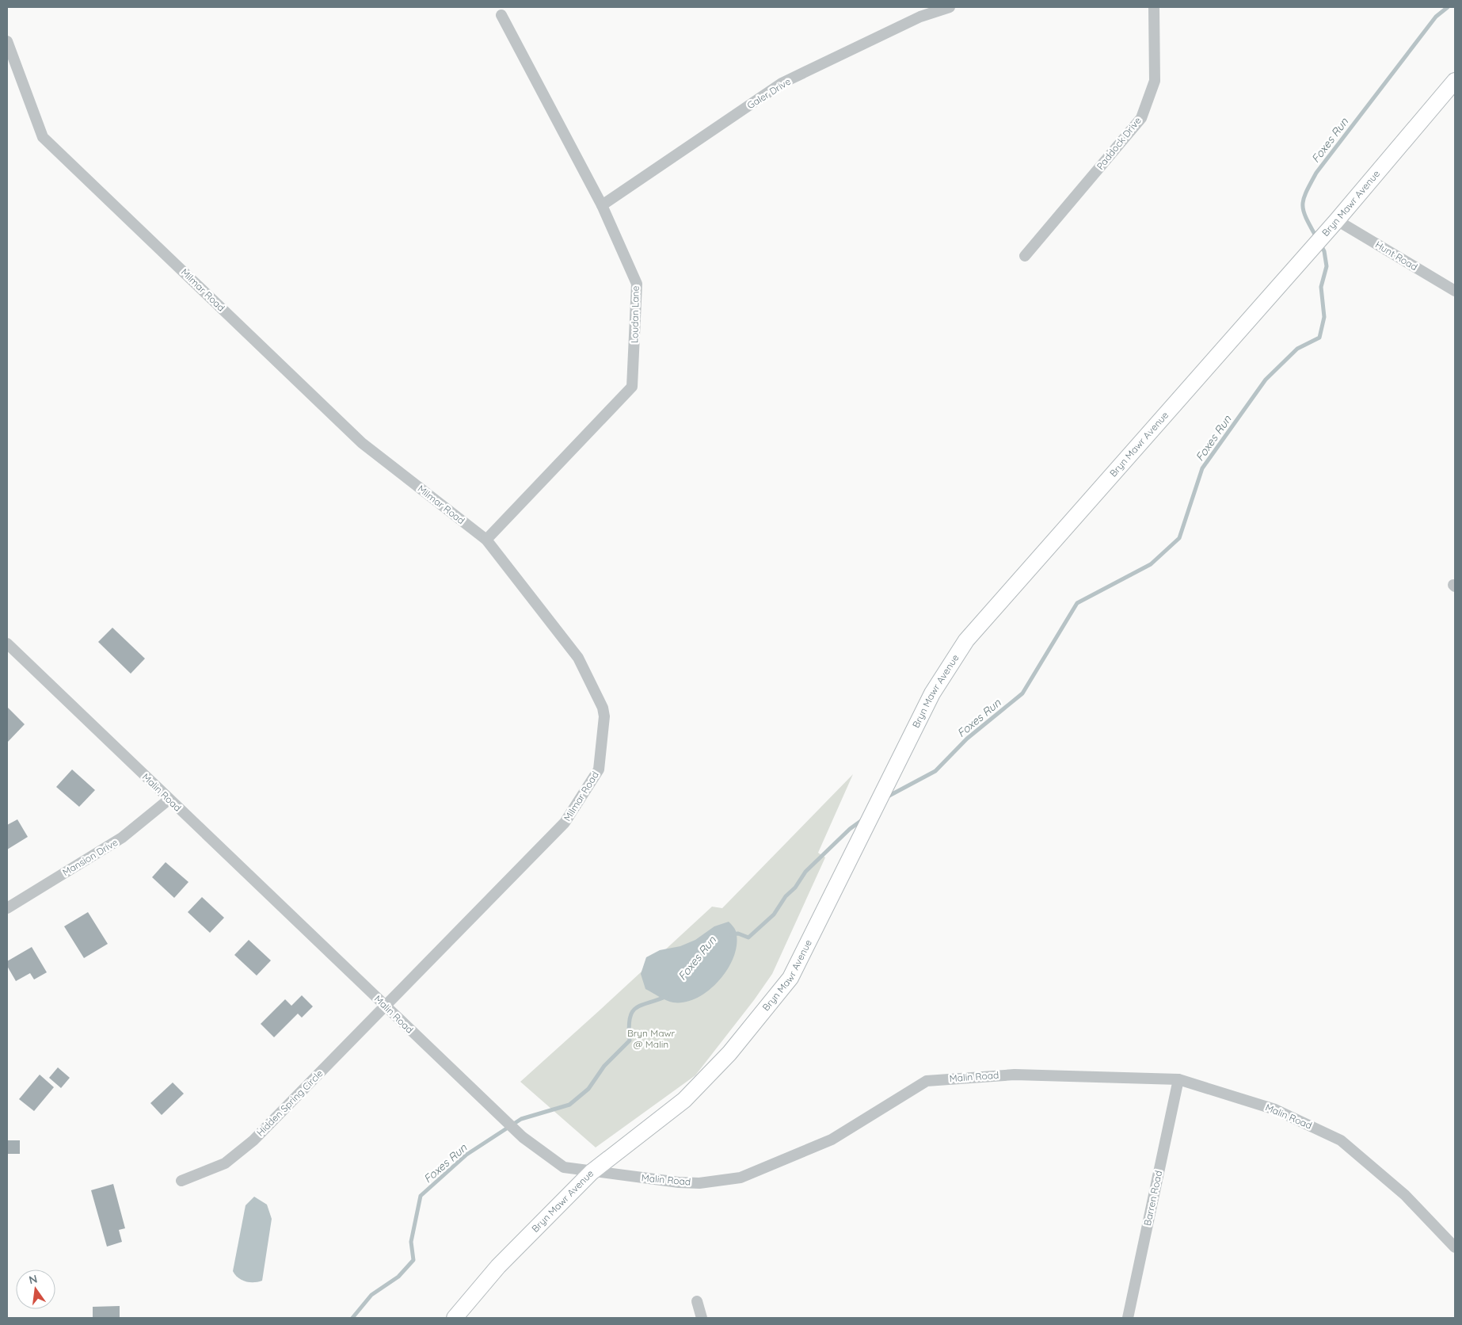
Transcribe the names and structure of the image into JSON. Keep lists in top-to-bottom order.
{
  "streets": {
    "main road": ["Bryn Mawr Avenue"],
    "street": [
      "Galer Drive",
      "Paddock Drive",
      "Hunt Road",
      "Milmar Road",
      "Loudan Lane",
      "Malin Road",
      "Mansion Drive",
      "Hidden Spring Circle",
      "Barren Road"
    ]
  },
  "crossings": [
    ["Galer Drive", "Loudan Lane"],
    ["Bryn Mawr Avenue", "Hunt Road"],
    ["Bryn Mawr Avenue", "Malin Road"],
    ["Milmar Road", "Loudan Lane"],
    ["Milmar Road", "Malin Road"],
    ["Milmar Road", "Hidden Spring Circle"],
    ["Malin Road", "Mansion Drive"],
    ["Malin Road", "Hidden Spring Circle"],
    ["Malin Road", "Barren Road"]
  ],
  "water": ["Foxes Run"],
  "parks": ["Bryn Mawr @ Malin"],
  "north": "top"
}
